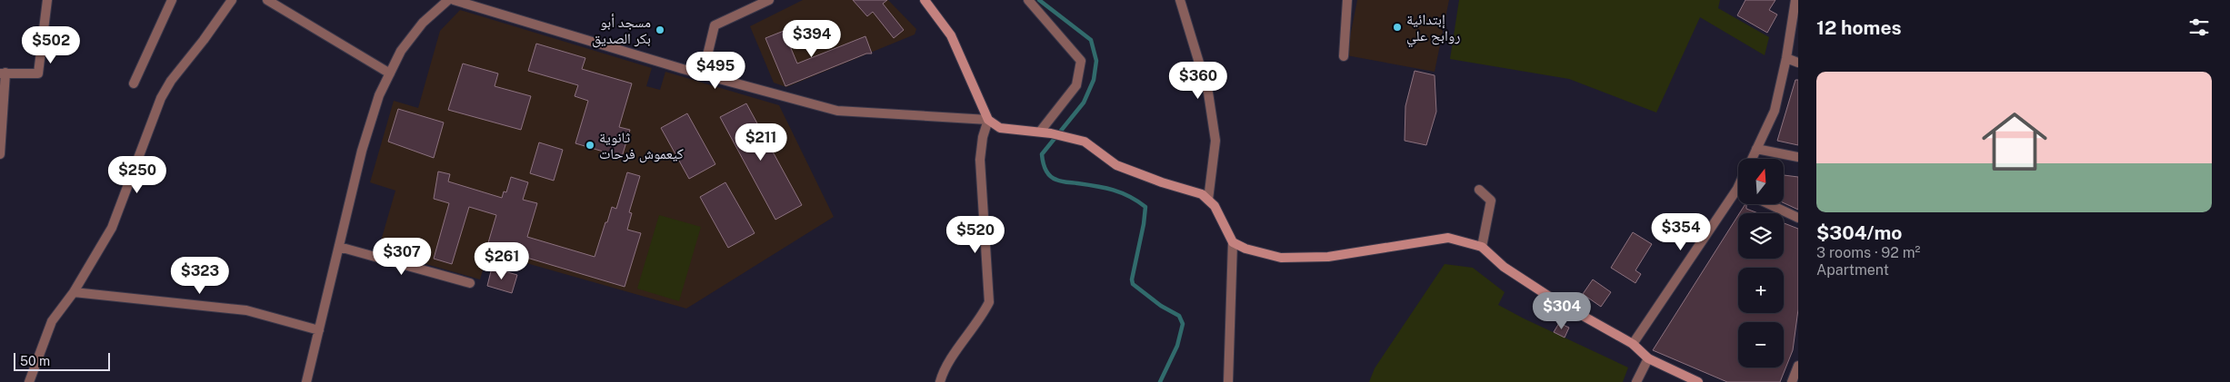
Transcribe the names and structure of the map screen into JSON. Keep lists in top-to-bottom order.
{
  "places": ["إبتدائية روابح علي", "مسجد أبو بكر الصديق", "ثانوية كيعموش فرحات"],
  "scale_bar": "50 m",
  "north": "top",
  "page": {
    "heading": "12 homes",
    "price": [
      "$394",
      "$502",
      "$495",
      "$360",
      "$211",
      "$250",
      "$354",
      "$520",
      "$307",
      "$261",
      "$323",
      "$304"
    ],
    "list": [
      {
        "name": "$304/mo",
        "note": "3 rooms · 92 m² · Apartment"
      }
    ],
    "map_buttons": ["+", "−"],
    "scale": "50 m"
  }
}
